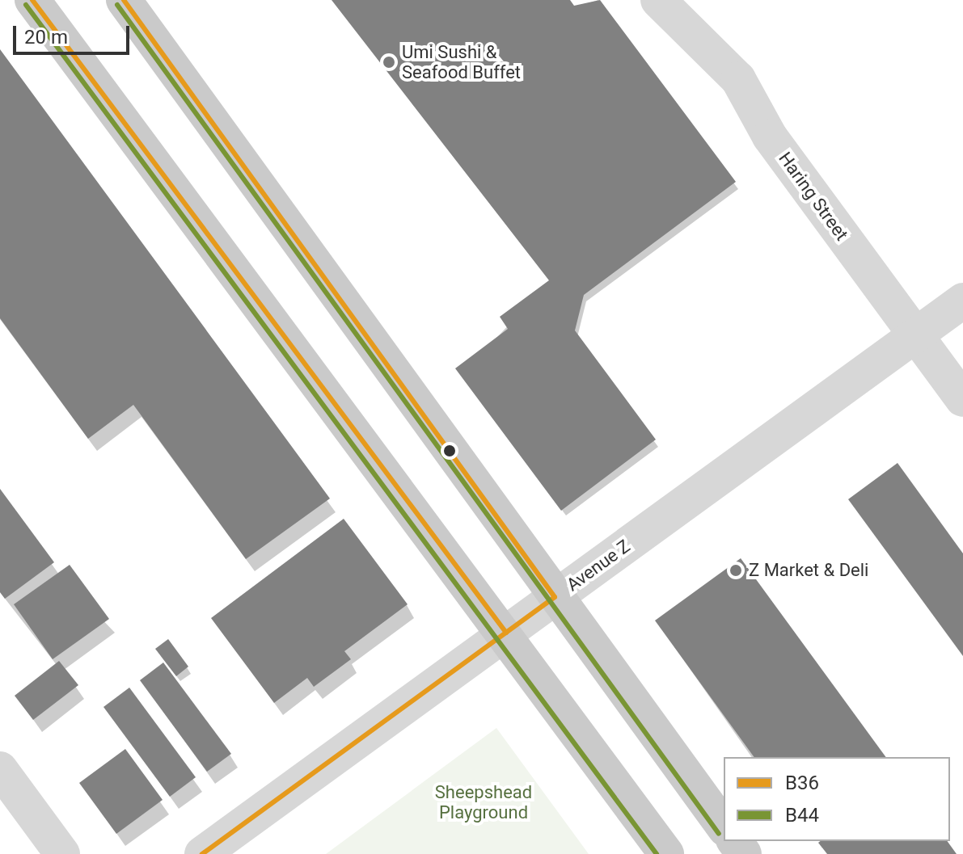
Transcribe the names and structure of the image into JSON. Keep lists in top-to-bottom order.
{
  "streets": {
    "street": ["Haring Street", "Avenue Z"]
  },
  "crossings": [
    ["Haring Street", "Avenue Z"]
  ],
  "parks": ["Sheepshead Playground"],
  "places": ["Umi Sushi & Seafood Buffet", "Z Market & Deli"],
  "lines": ["transit line B36", "transit line B44"],
  "legend": ["B36", "B44"],
  "scale_bar": "20 m"
}
